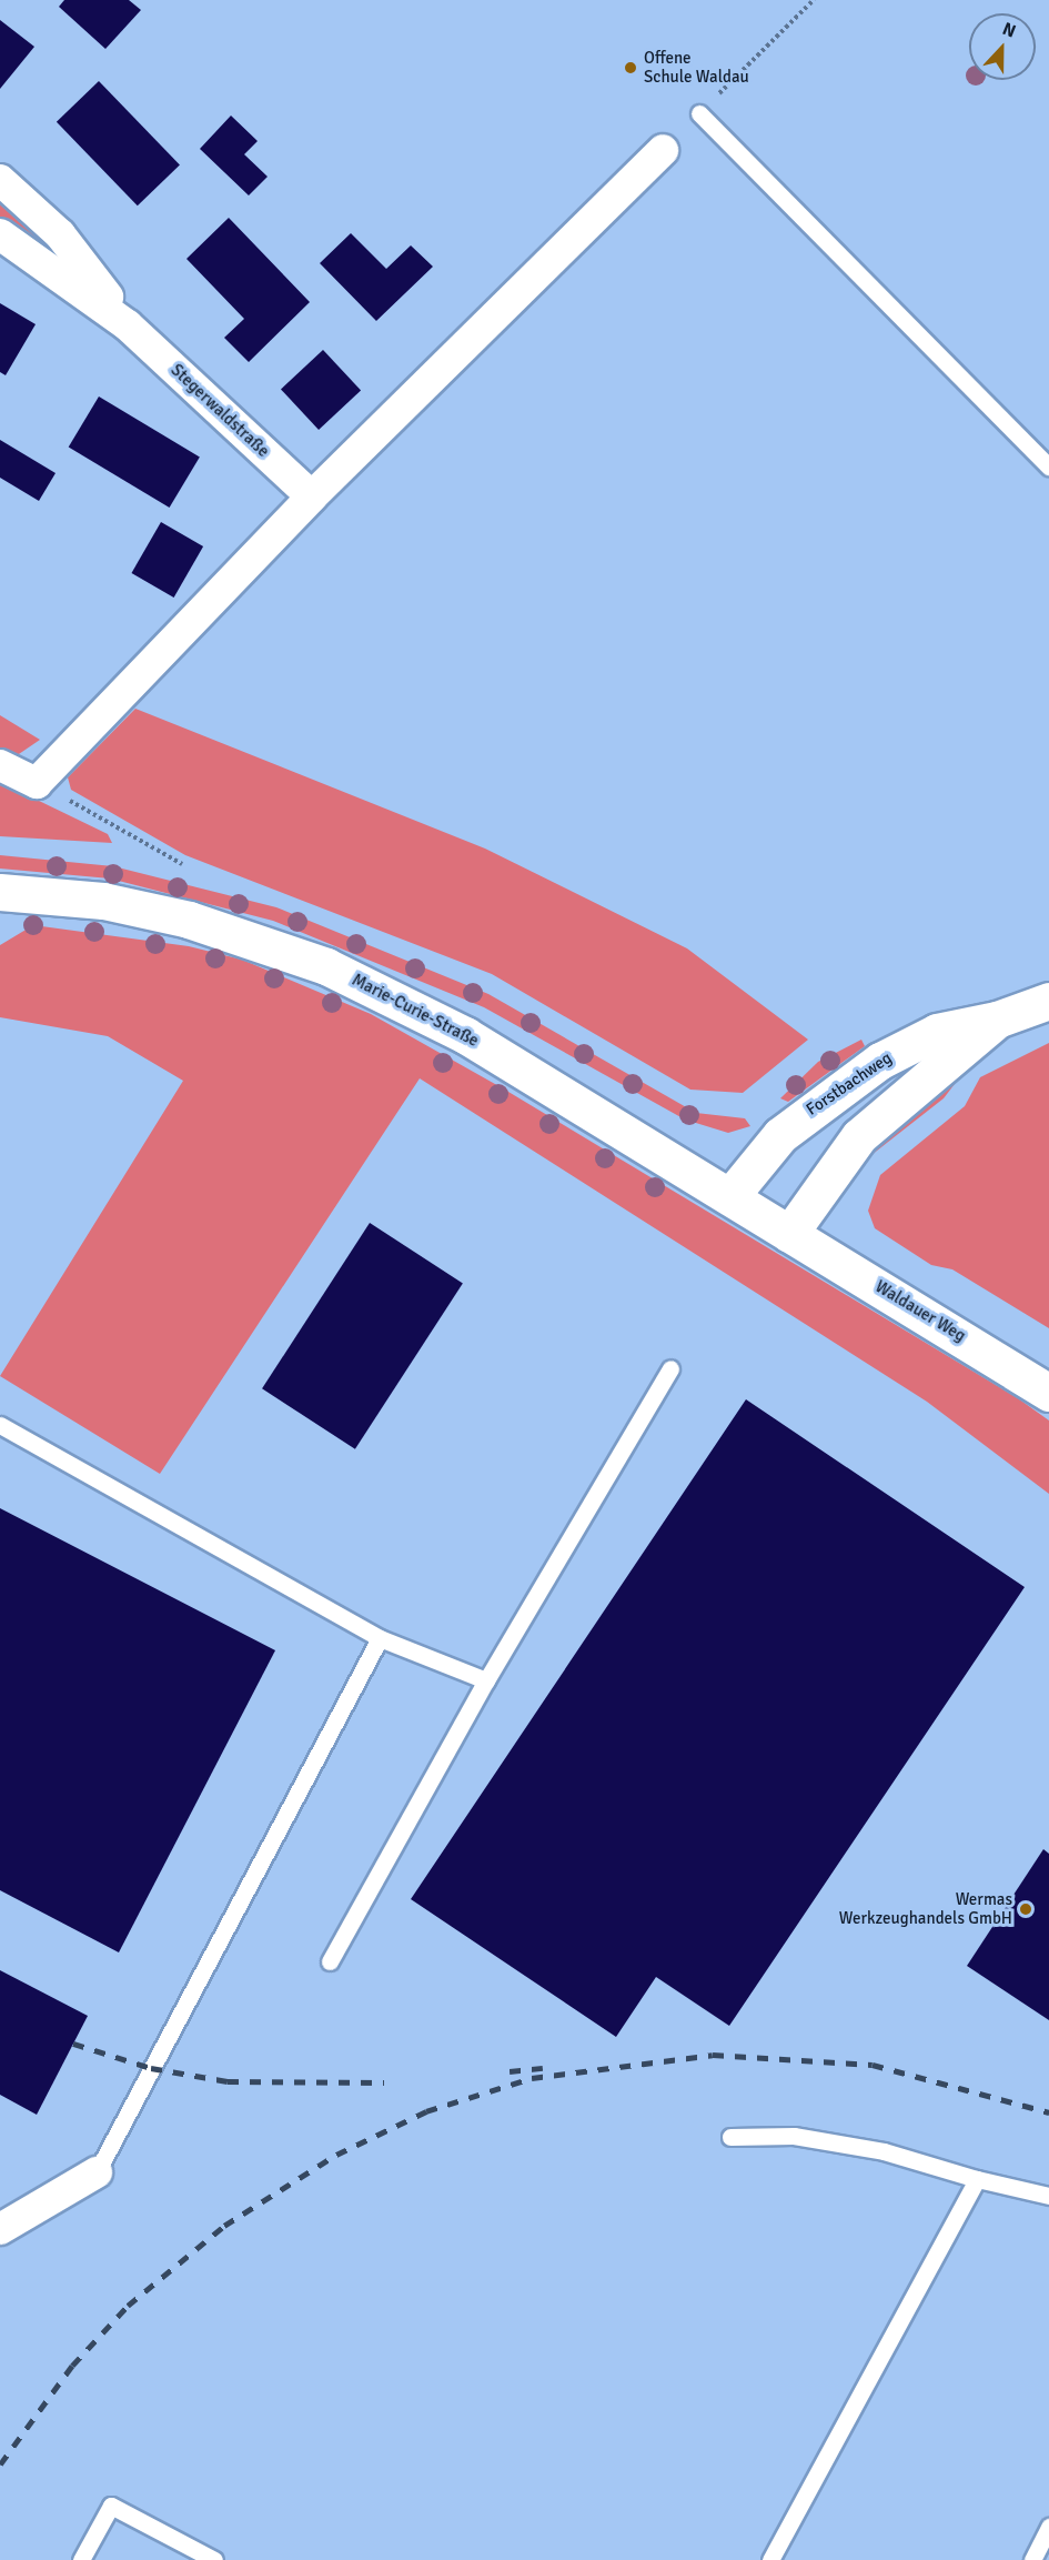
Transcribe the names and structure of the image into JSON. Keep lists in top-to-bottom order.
{
  "streets": {
    "street": [
      "Stegerwaldstraße",
      "Marie-Curie-Straße",
      "Forstbachweg",
      "Waldauer Weg"
    ]
  },
  "crossings": [
    ["Marie-Curie-Straße", "Forstbachweg"],
    ["Marie-Curie-Straße", "Waldauer Weg"],
    ["Forstbachweg", "Waldauer Weg"]
  ],
  "places": ["Offene Schule Waldau", "Wermas Werkzeughandels GmbH"],
  "north": "top"
}
